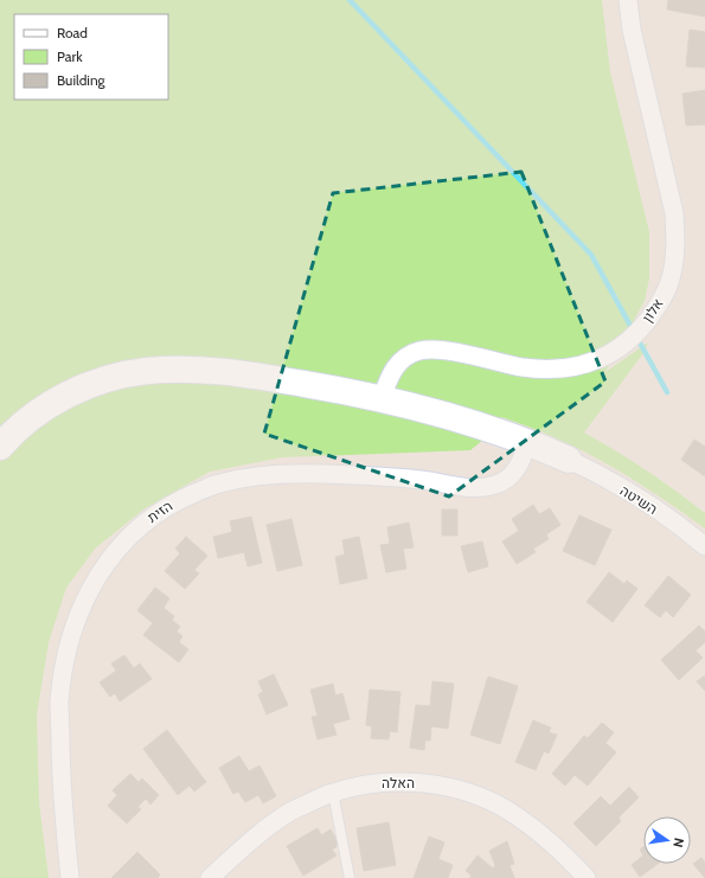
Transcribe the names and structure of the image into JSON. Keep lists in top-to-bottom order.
{
  "streets": {
    "street": [
      "אלון",
      "השיטה",
      "הזית",
      "האלה"
    ]
  },
  "legend": ["Road", "Park", "Building"],
  "north": "right"
}
